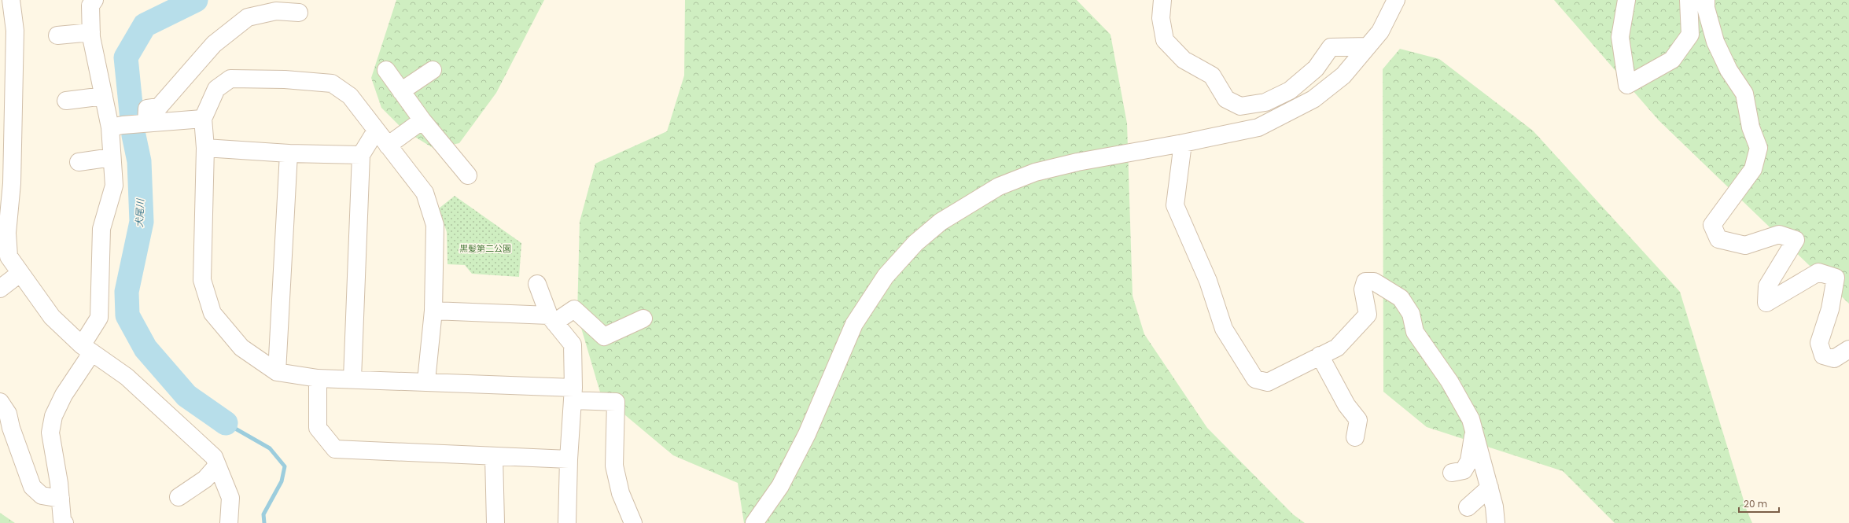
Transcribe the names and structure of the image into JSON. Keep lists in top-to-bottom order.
{
  "water": ["犬尾川"],
  "parks": ["黒髪第二公園"],
  "scale_bar": "20 m"
}
